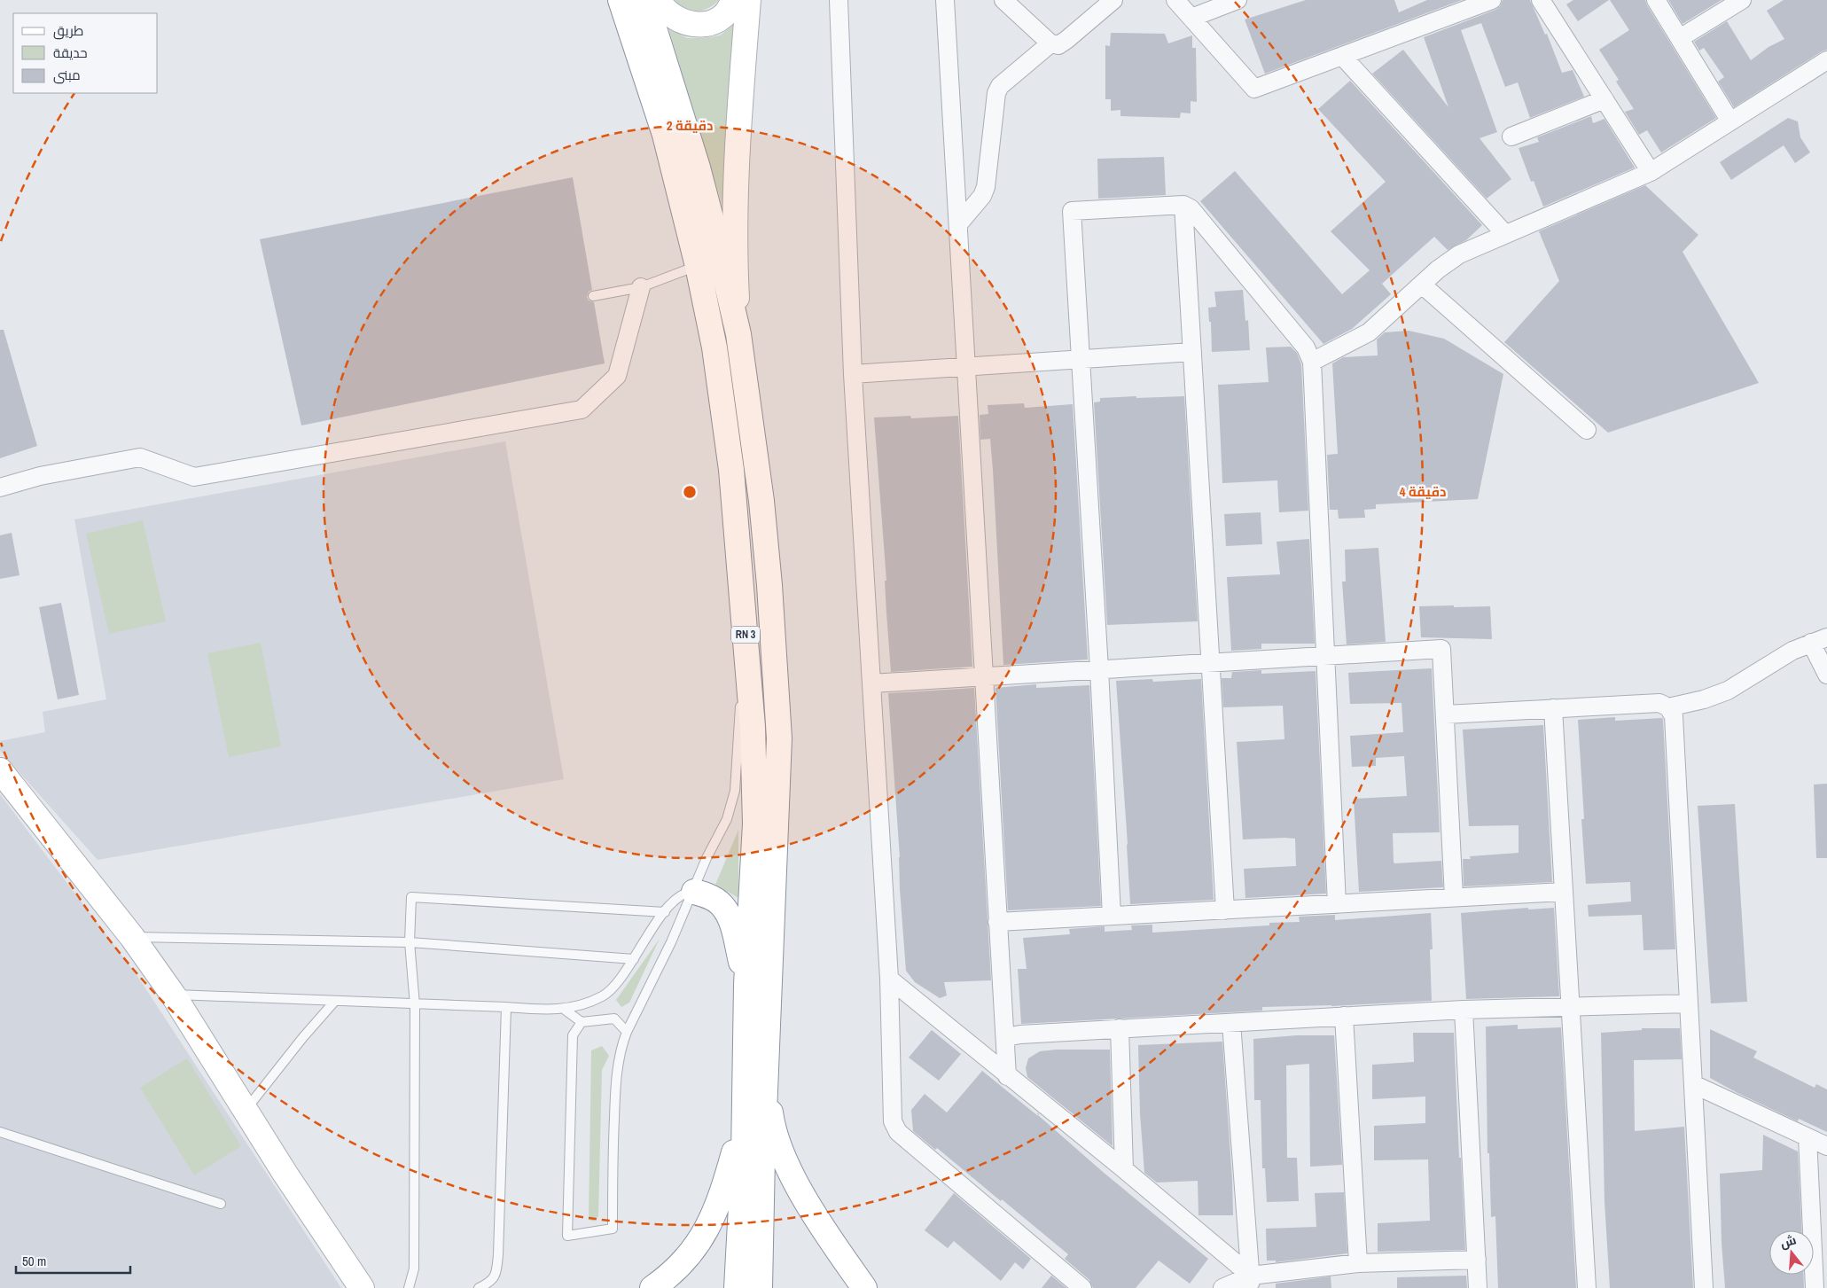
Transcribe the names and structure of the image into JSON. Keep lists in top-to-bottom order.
{
  "streets": {
    "main road": ["RN 3"]
  },
  "legend": ["طريق", "حديقة", "مبنى"],
  "scale_bar": "50 m",
  "north": "top",
  "rings": ["2 دقيقة", "4 دقيقة"]
}
